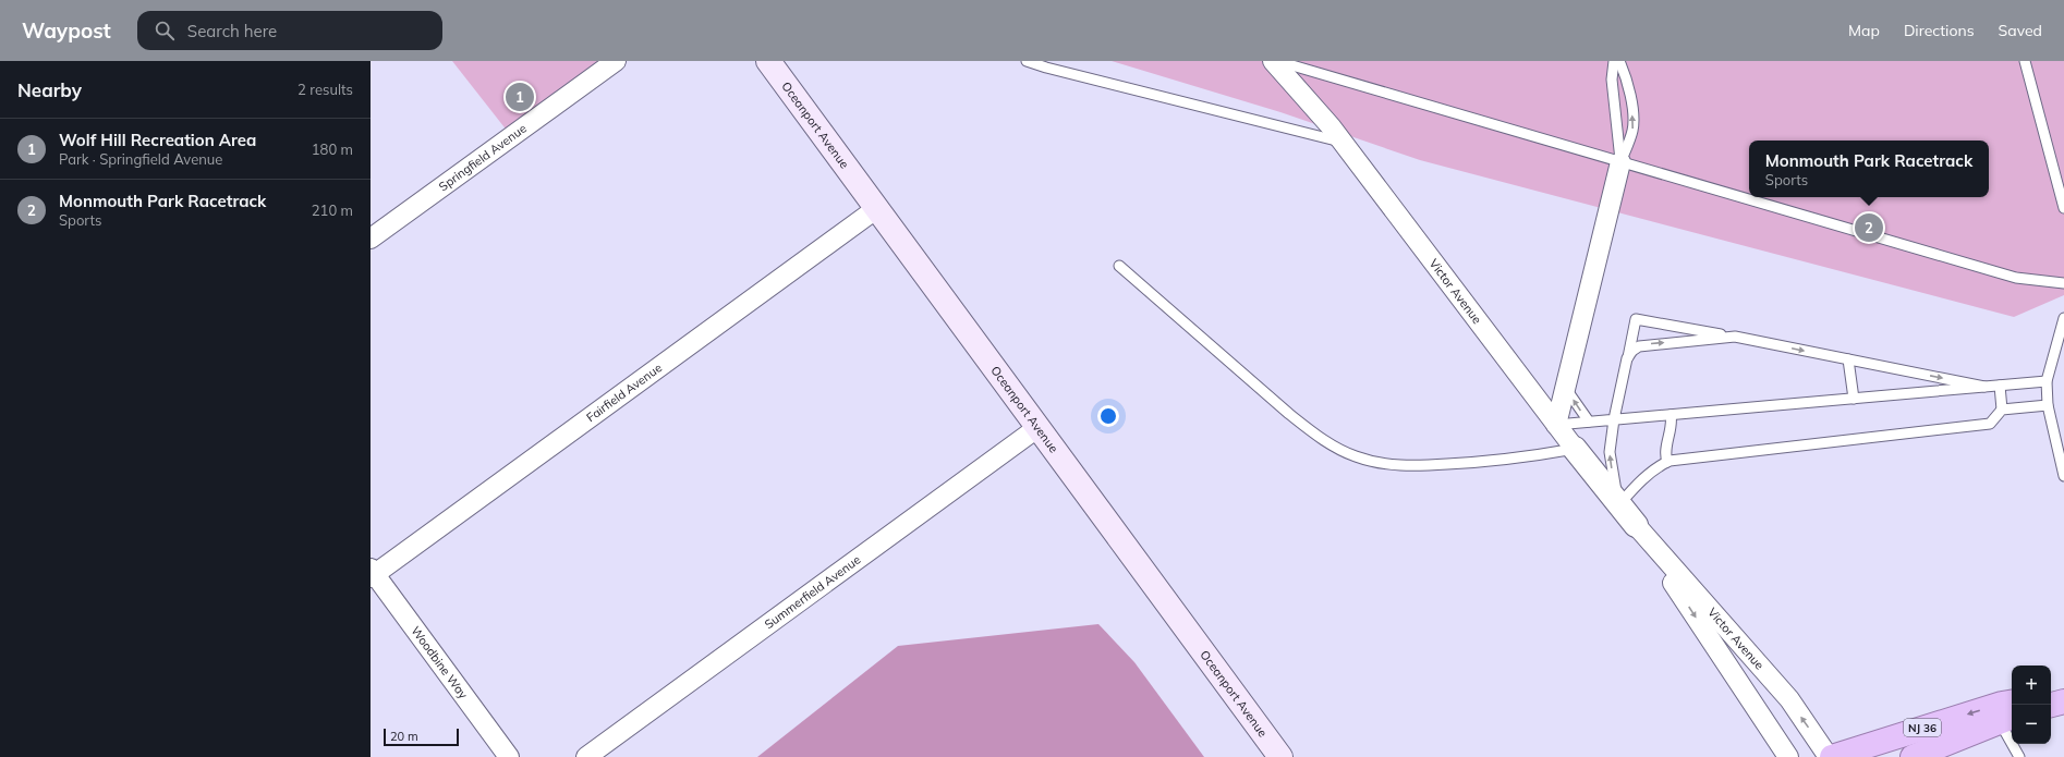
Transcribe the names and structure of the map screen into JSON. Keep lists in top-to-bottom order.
{
  "streets": {
    "highway": ["NJ 36"],
    "main road": ["Oceanport Avenue"],
    "street": [
      "Springfield Avenue",
      "Victor Avenue",
      "Fairfield Avenue",
      "Summerfield Avenue",
      "Woodbine Way"
    ]
  },
  "crossings": [
    ["Oceanport Avenue", "Fairfield Avenue"],
    ["Oceanport Avenue", "Summerfield Avenue"],
    ["Victor Avenue", "NJ 36"],
    ["Fairfield Avenue", "Woodbine Way"]
  ],
  "scale_bar": "20 m",
  "page": {
    "header": "Waypost",
    "search": "Search here",
    "nav": ["Map", "Directions", "Saved"],
    "heading": ["Nearby", "2 results"],
    "pins": ["1", "2"],
    "list": [
      {
        "mark": "1",
        "name": "Wolf Hill Recreation Area",
        "note": "Park · Springfield Avenue",
        "value": "180 m"
      },
      {
        "mark": "2",
        "name": "Monmouth Park Racetrack",
        "note": "Sports",
        "value": "210 m"
      }
    ],
    "popup": ["Monmouth Park Racetrack", "Sports"],
    "map_buttons": ["+", "−"],
    "scale": "20 m"
  }
}
